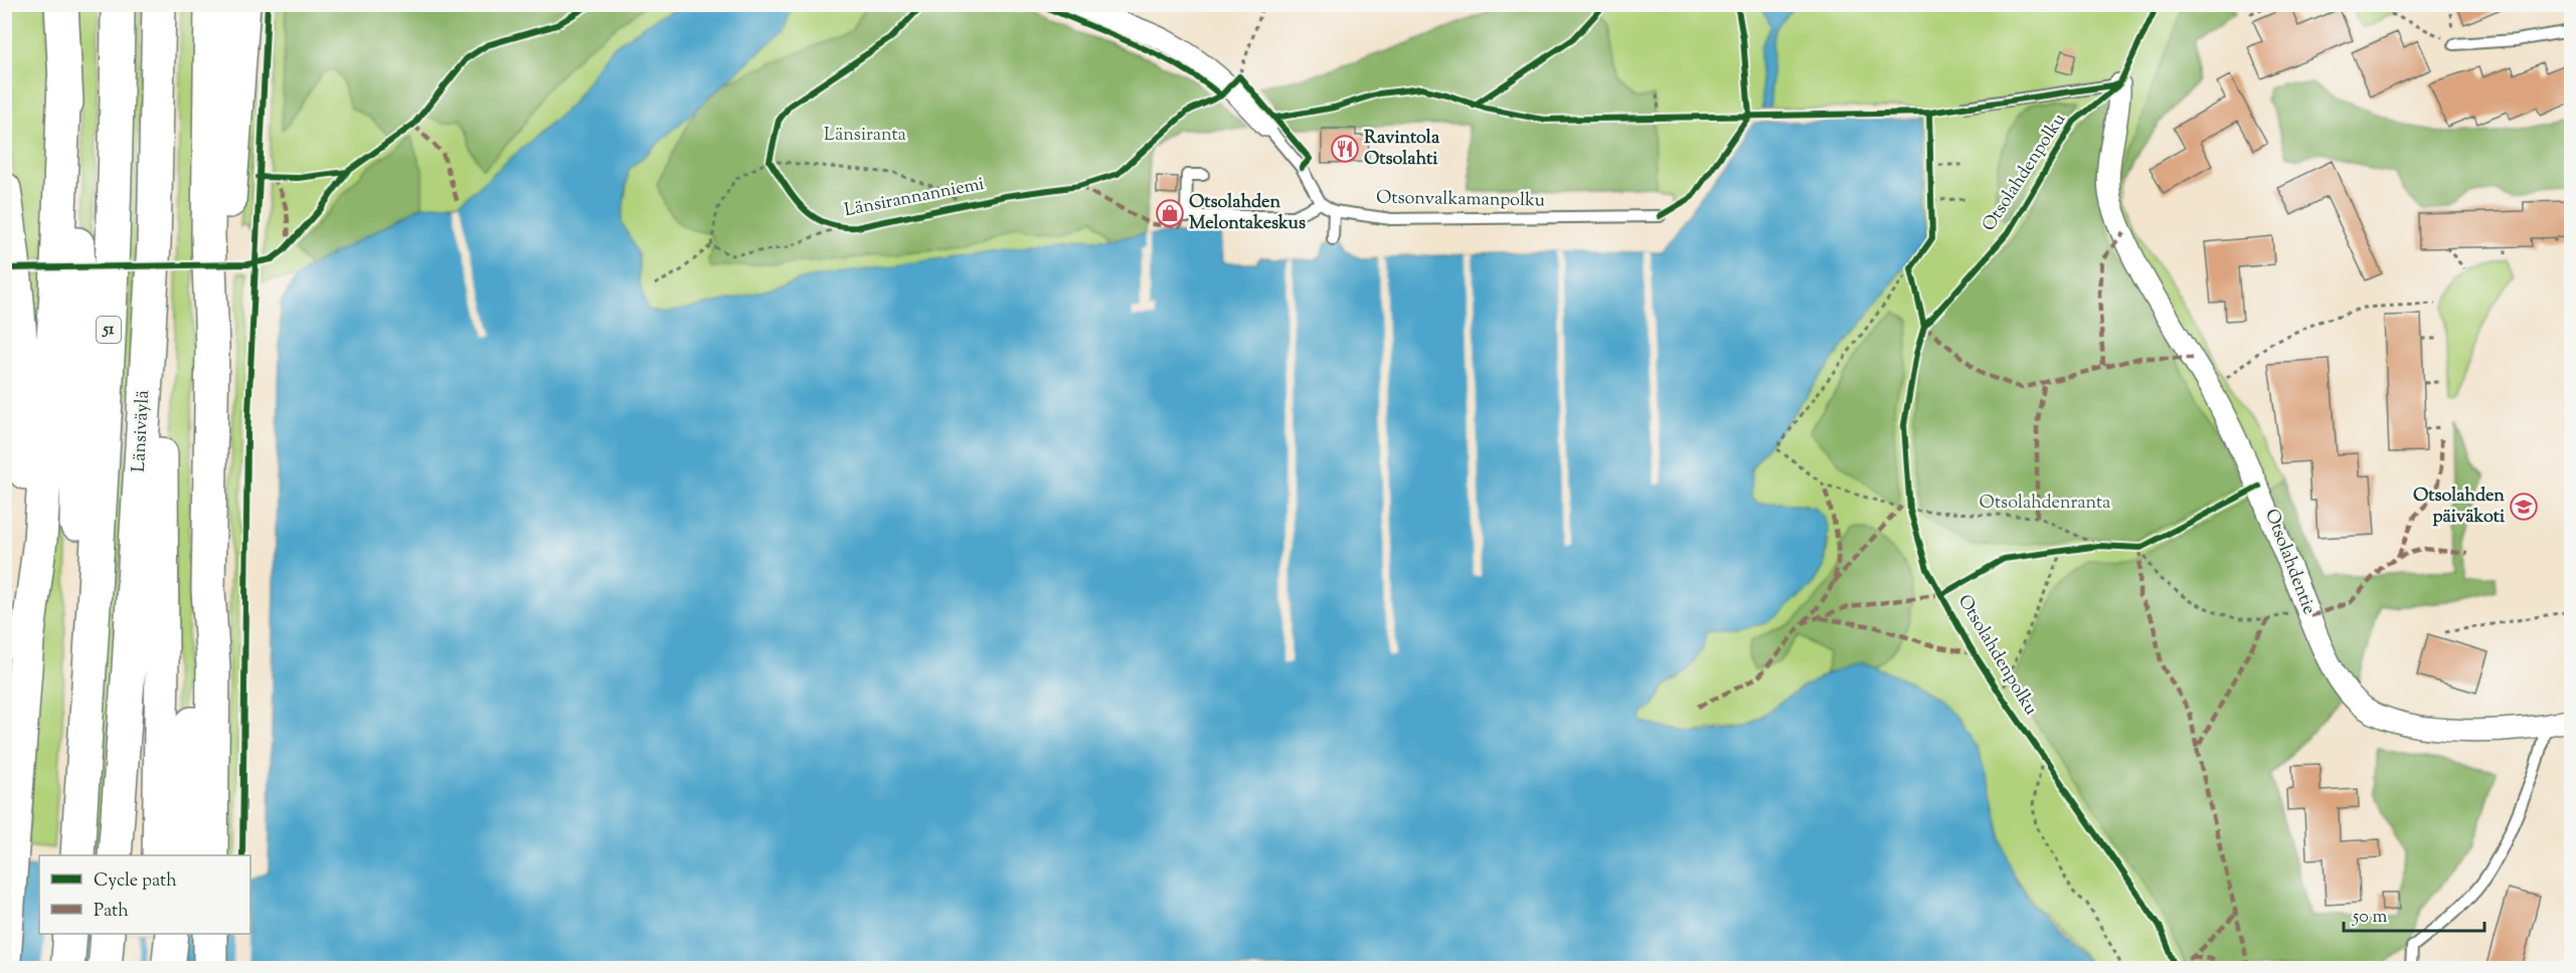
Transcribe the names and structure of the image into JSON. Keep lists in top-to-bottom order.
{
  "streets": {
    "highway": ["51", "Länsiväylä"],
    "street": ["Otsolahdentie"],
    "lane": ["Otsonvalkamanpolku"],
    "cycle path": ["Otsolahdenpolku", "Länsirannanniemi"]
  },
  "parks": ["Länsiranta", "Otsolahdenranta"],
  "places": {
    "restaurant": ["Ravintola Otsolahti"],
    "shop": ["Otsolahden Melontakeskus"],
    "school or university": ["Otsolahden päiväkoti"]
  },
  "legend": ["Cycle path", "Path"],
  "scale_bar": "50 m"
}
